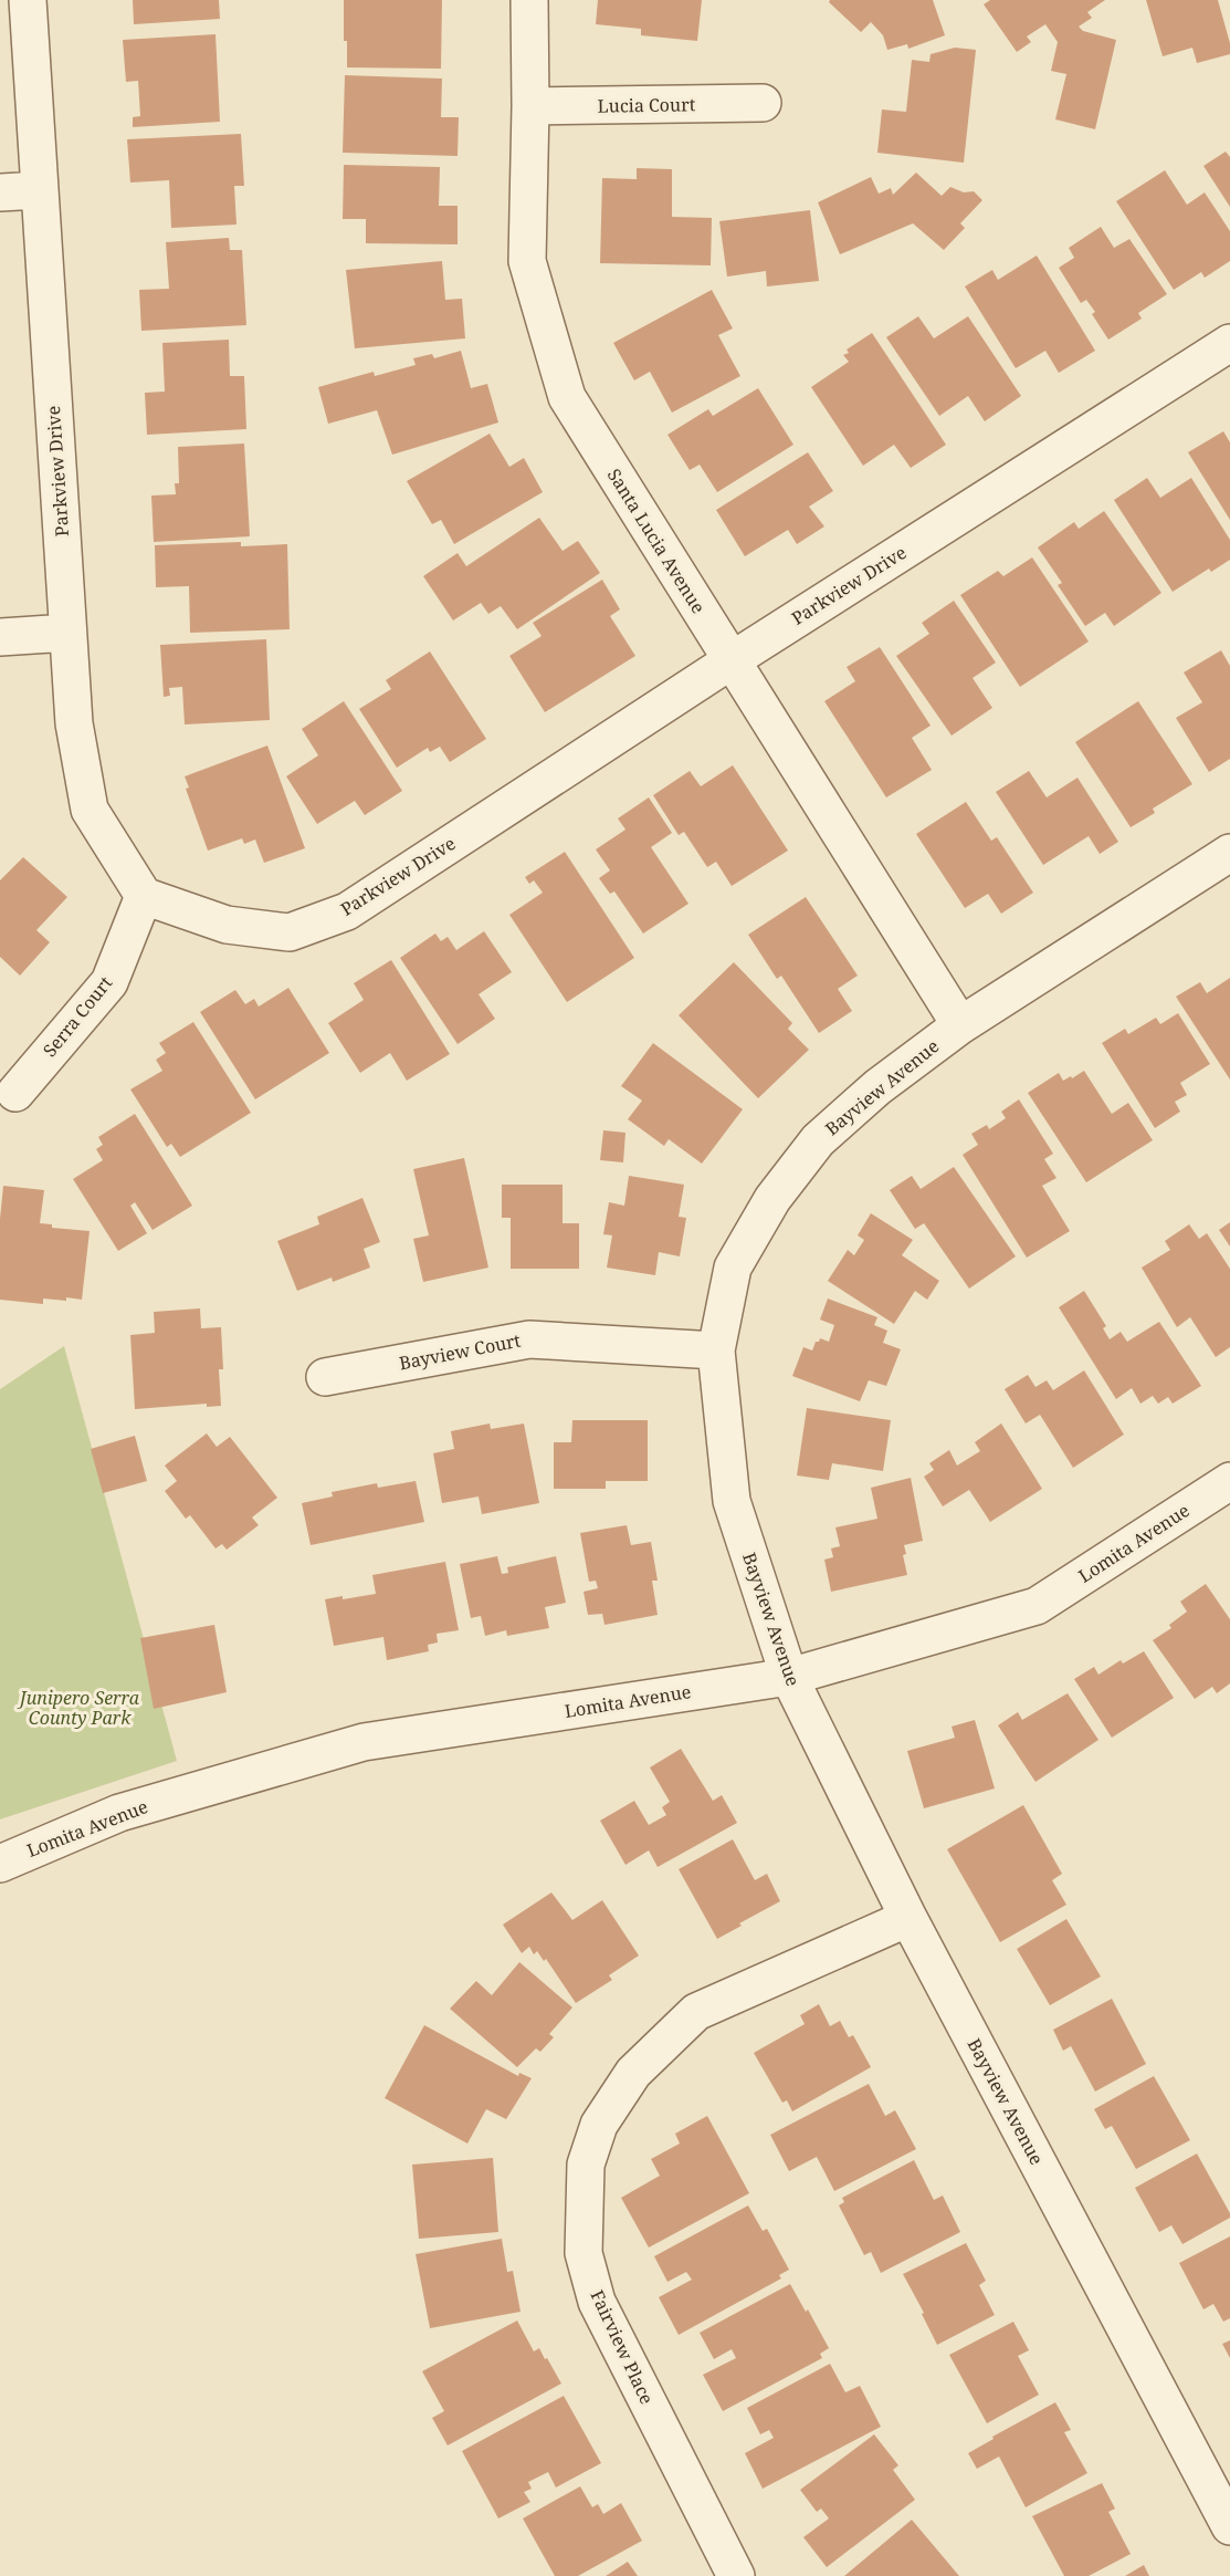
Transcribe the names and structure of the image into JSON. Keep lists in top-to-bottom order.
{
  "streets": {
    "street": [
      "Lucia Court",
      "Parkview Drive",
      "Santa Lucia Avenue",
      "Serra Court",
      "Bayview Avenue",
      "Bayview Court",
      "Lomita Avenue",
      "Fairview Place"
    ]
  },
  "crossings": [
    ["Lucia Court", "Santa Lucia Avenue"],
    ["Parkview Drive", "Santa Lucia Avenue"],
    ["Parkview Drive", "Serra Court"],
    ["Santa Lucia Avenue", "Bayview Avenue"],
    ["Bayview Avenue", "Bayview Court"],
    ["Bayview Avenue", "Lomita Avenue"],
    ["Bayview Avenue", "Fairview Place"]
  ],
  "parks": ["Junipero Serra County Park"]
}
